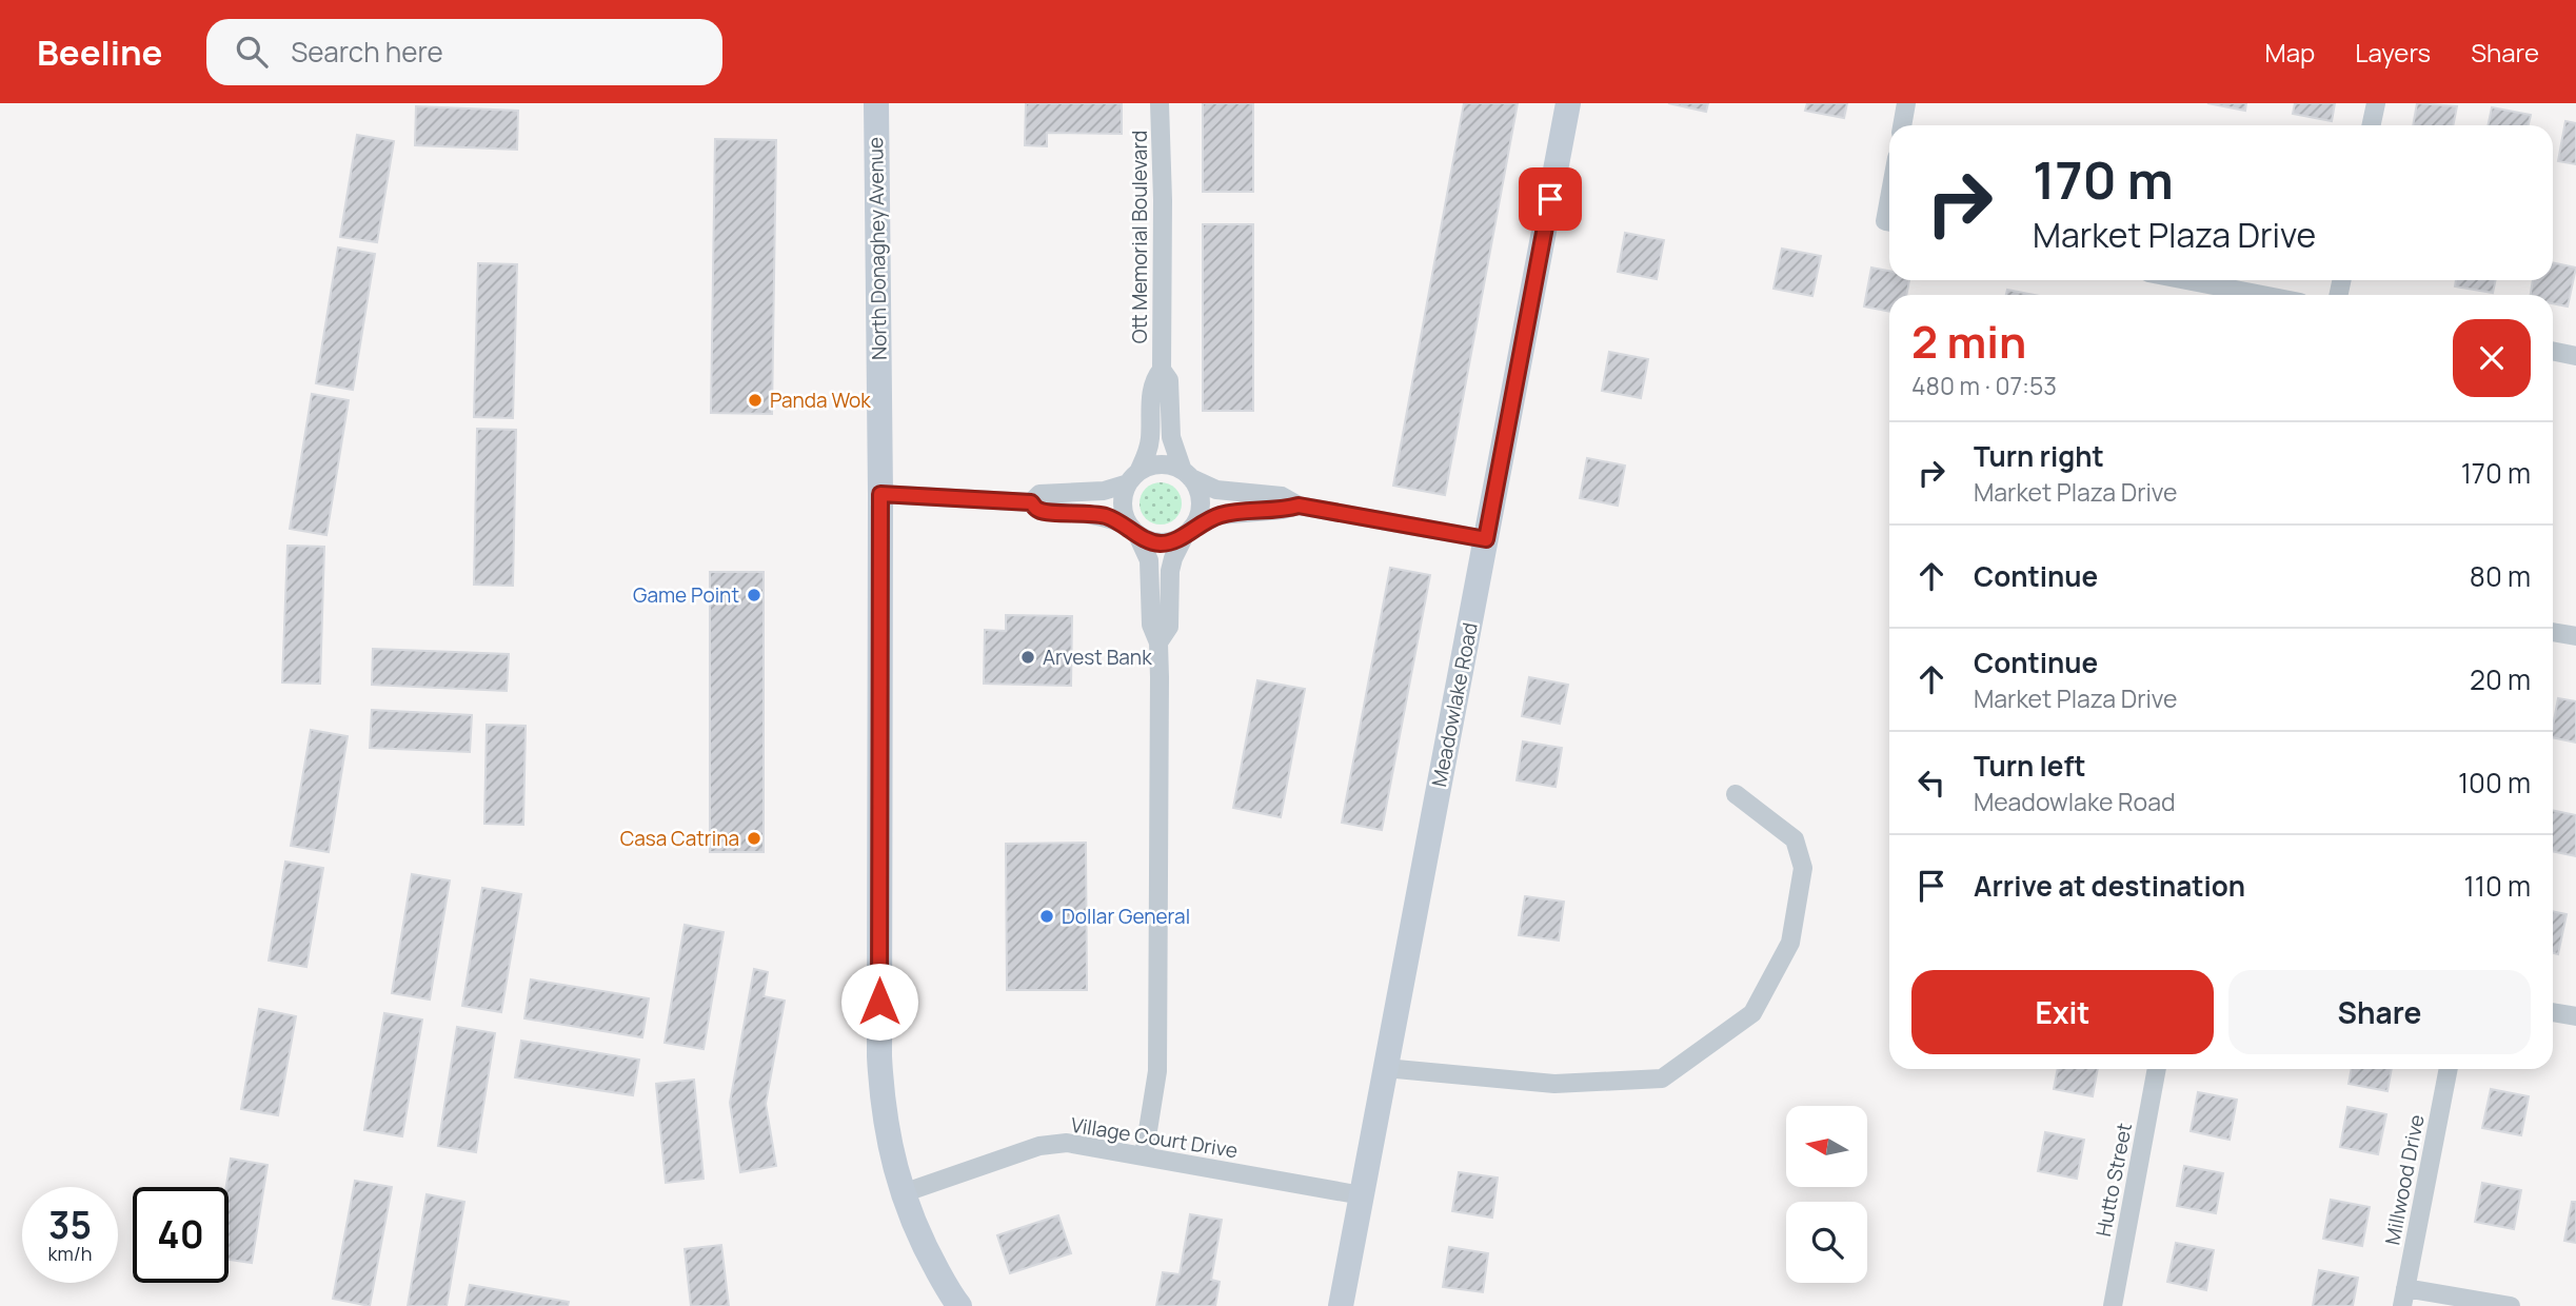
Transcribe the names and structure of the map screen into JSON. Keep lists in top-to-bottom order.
{
  "streets": {
    "street": [
      "Ott Memorial Boulevard",
      "North Donaghey Avenue",
      "Meadowlake Road",
      "Village Court Drive",
      "Hutto Street",
      "Millwood Drive"
    ]
  },
  "crossings": [
    ["North Donaghey Avenue", "Village Court Drive"],
    ["Meadowlake Road", "Village Court Drive"]
  ],
  "places": [
    "Panda Wok",
    "Game Point",
    "Arvest Bank",
    "Casa Catrina",
    "Dollar General"
  ],
  "north": "left",
  "page": {
    "header": "Beeline",
    "search": "Search here",
    "nav": ["Map", "Layers", "Share"],
    "turn": ["170 m", "Market Plaza Drive"],
    "heading": ["2 min", "480 m · 07:53"],
    "list": [
      {
        "name": "Turn right",
        "note": "Market Plaza Drive",
        "value": "170 m"
      },
      {
        "name": "Continue",
        "value": "80 m"
      },
      {
        "name": "Continue",
        "note": "Market Plaza Drive",
        "value": "20 m"
      },
      {
        "name": "Turn left",
        "note": "Meadowlake Road",
        "value": "100 m"
      },
      {
        "name": "Arrive at destination",
        "value": "110 m"
      }
    ],
    "buttons": ["Exit", "Share"],
    "speed": "35 km/h",
    "limit": "40"
  }
}
